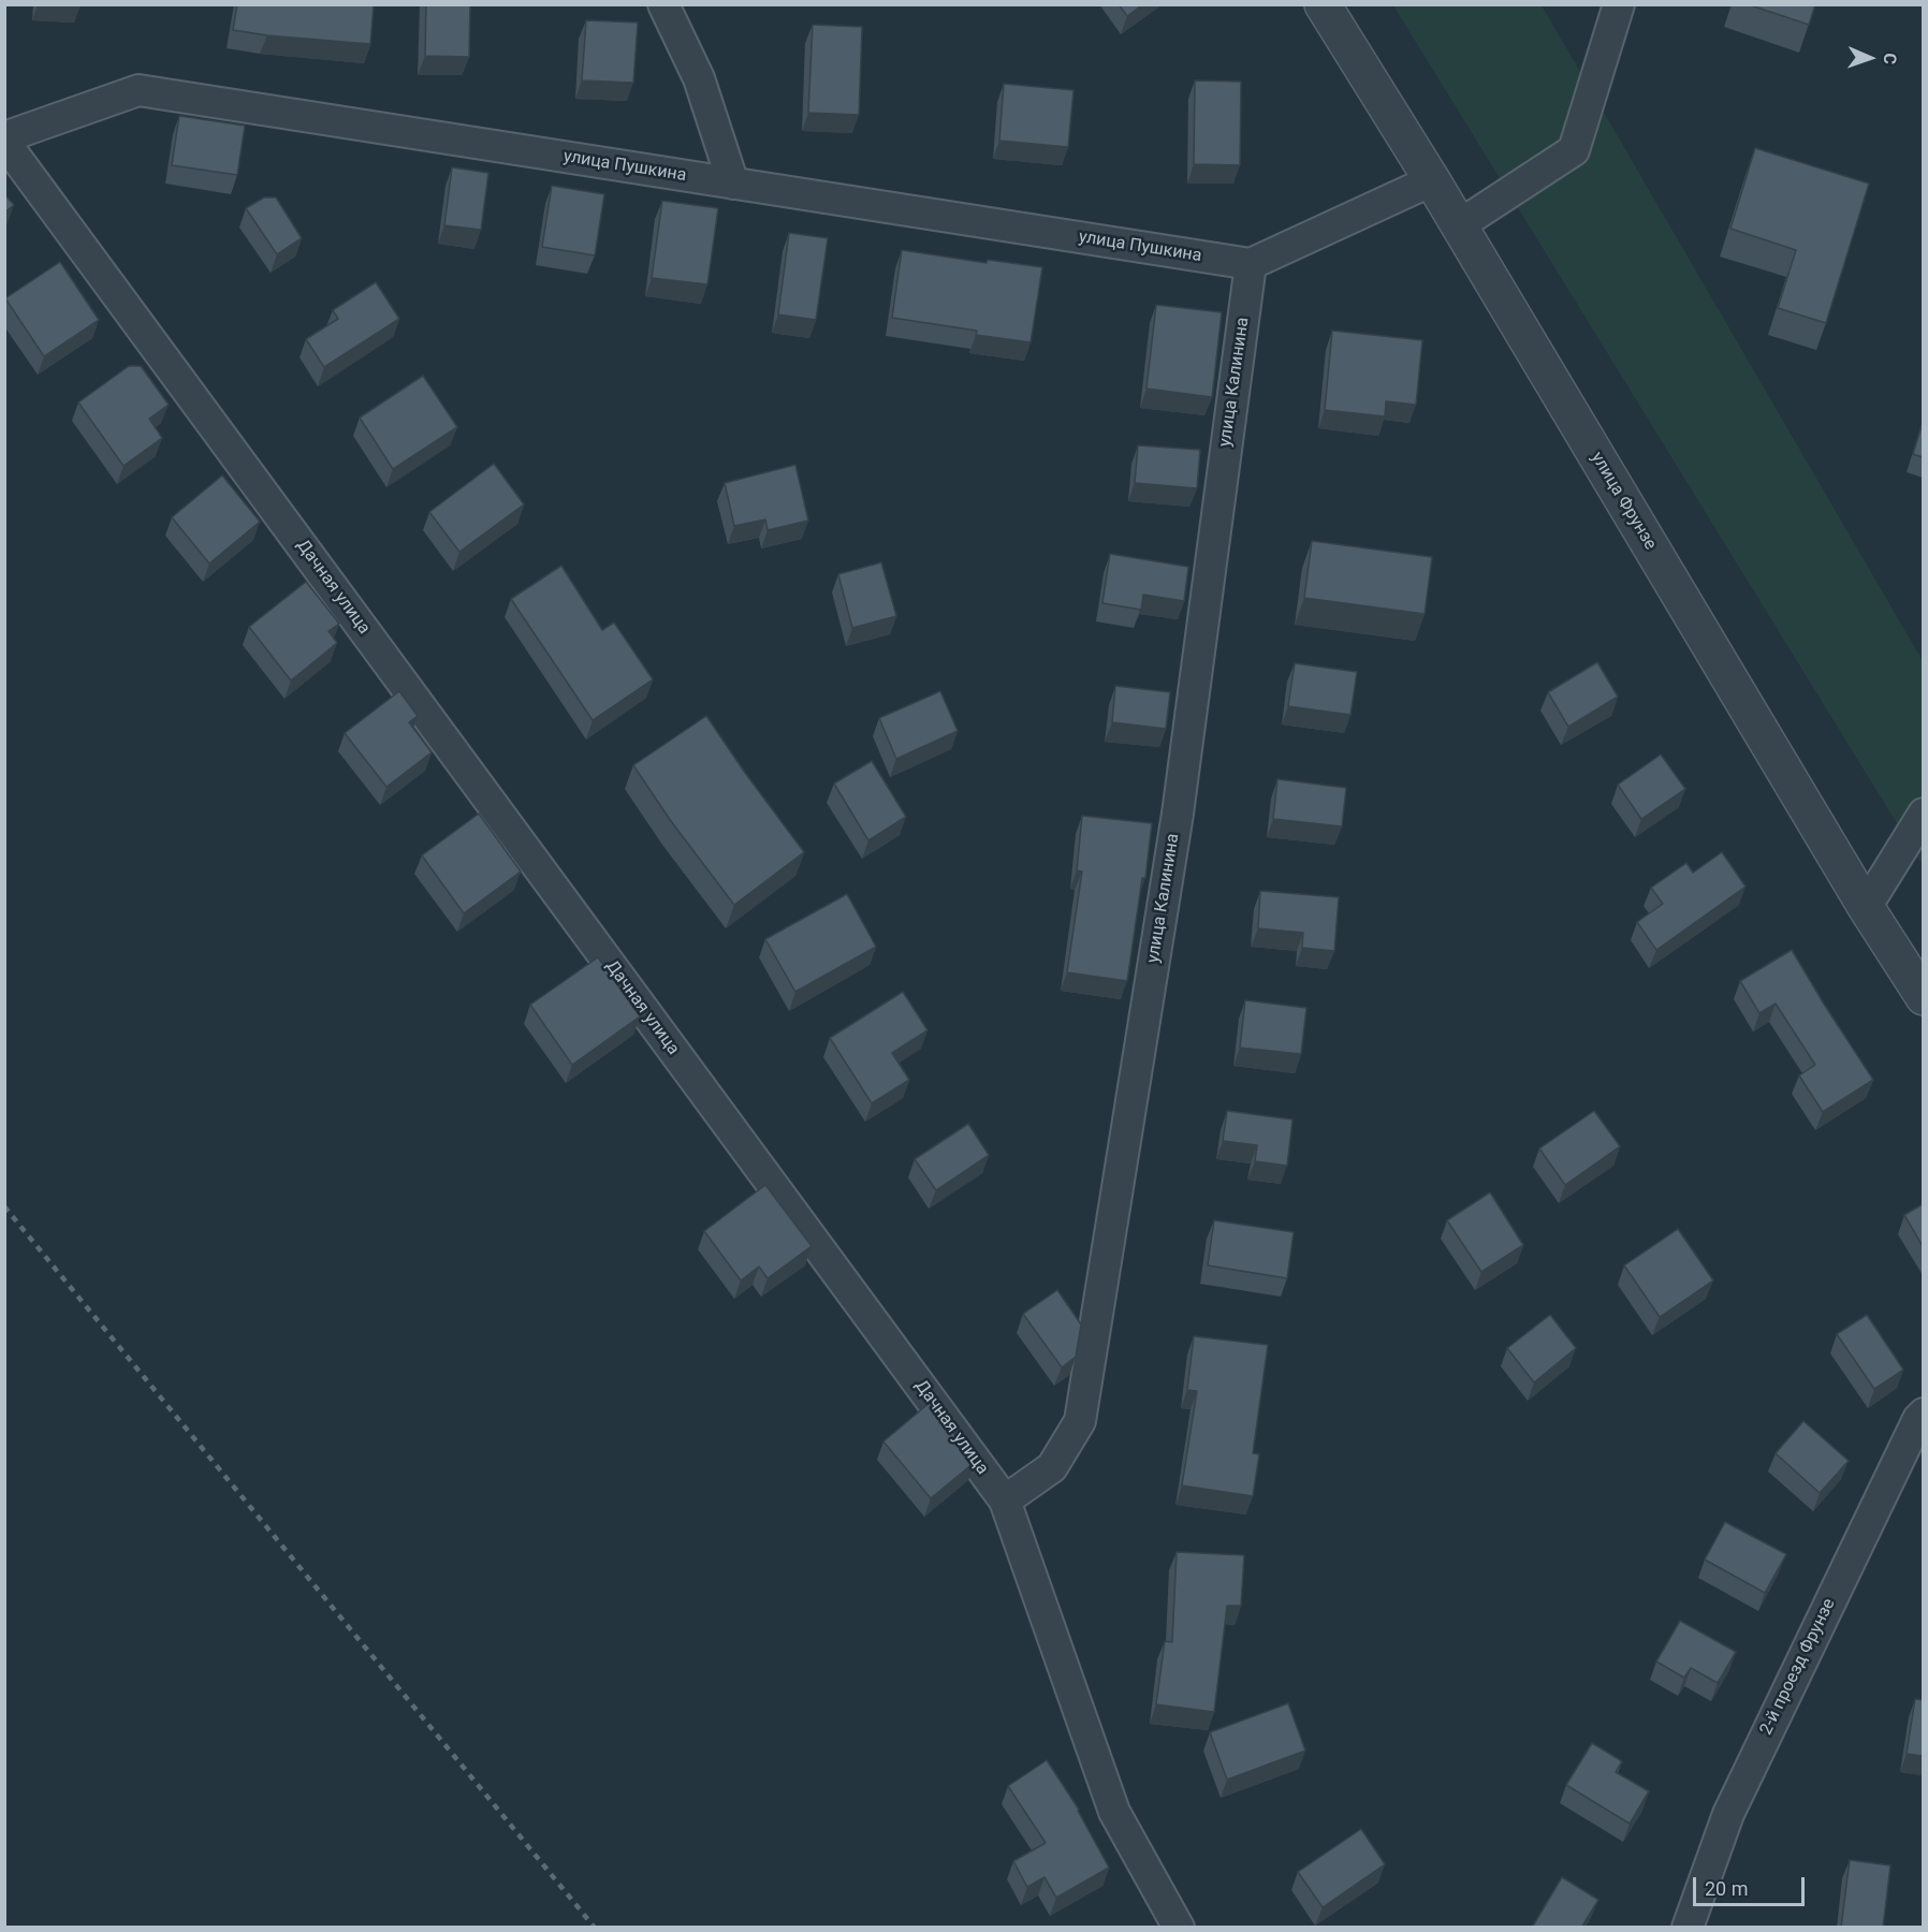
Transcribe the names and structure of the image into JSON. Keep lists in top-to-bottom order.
{
  "streets": {
    "street": [
      "улица Пушкина",
      "улица Калинина",
      "улица Фрунзе",
      "Дачная улица",
      "2-й проезд Фрунзе"
    ]
  },
  "crossings": [
    ["улица Пушкина", "улица Калинина"],
    ["улица Пушкина", "Дачная улица"],
    ["улица Калинина", "Дачная улица"]
  ],
  "scale_bar": "20 m",
  "north": "right"
}
